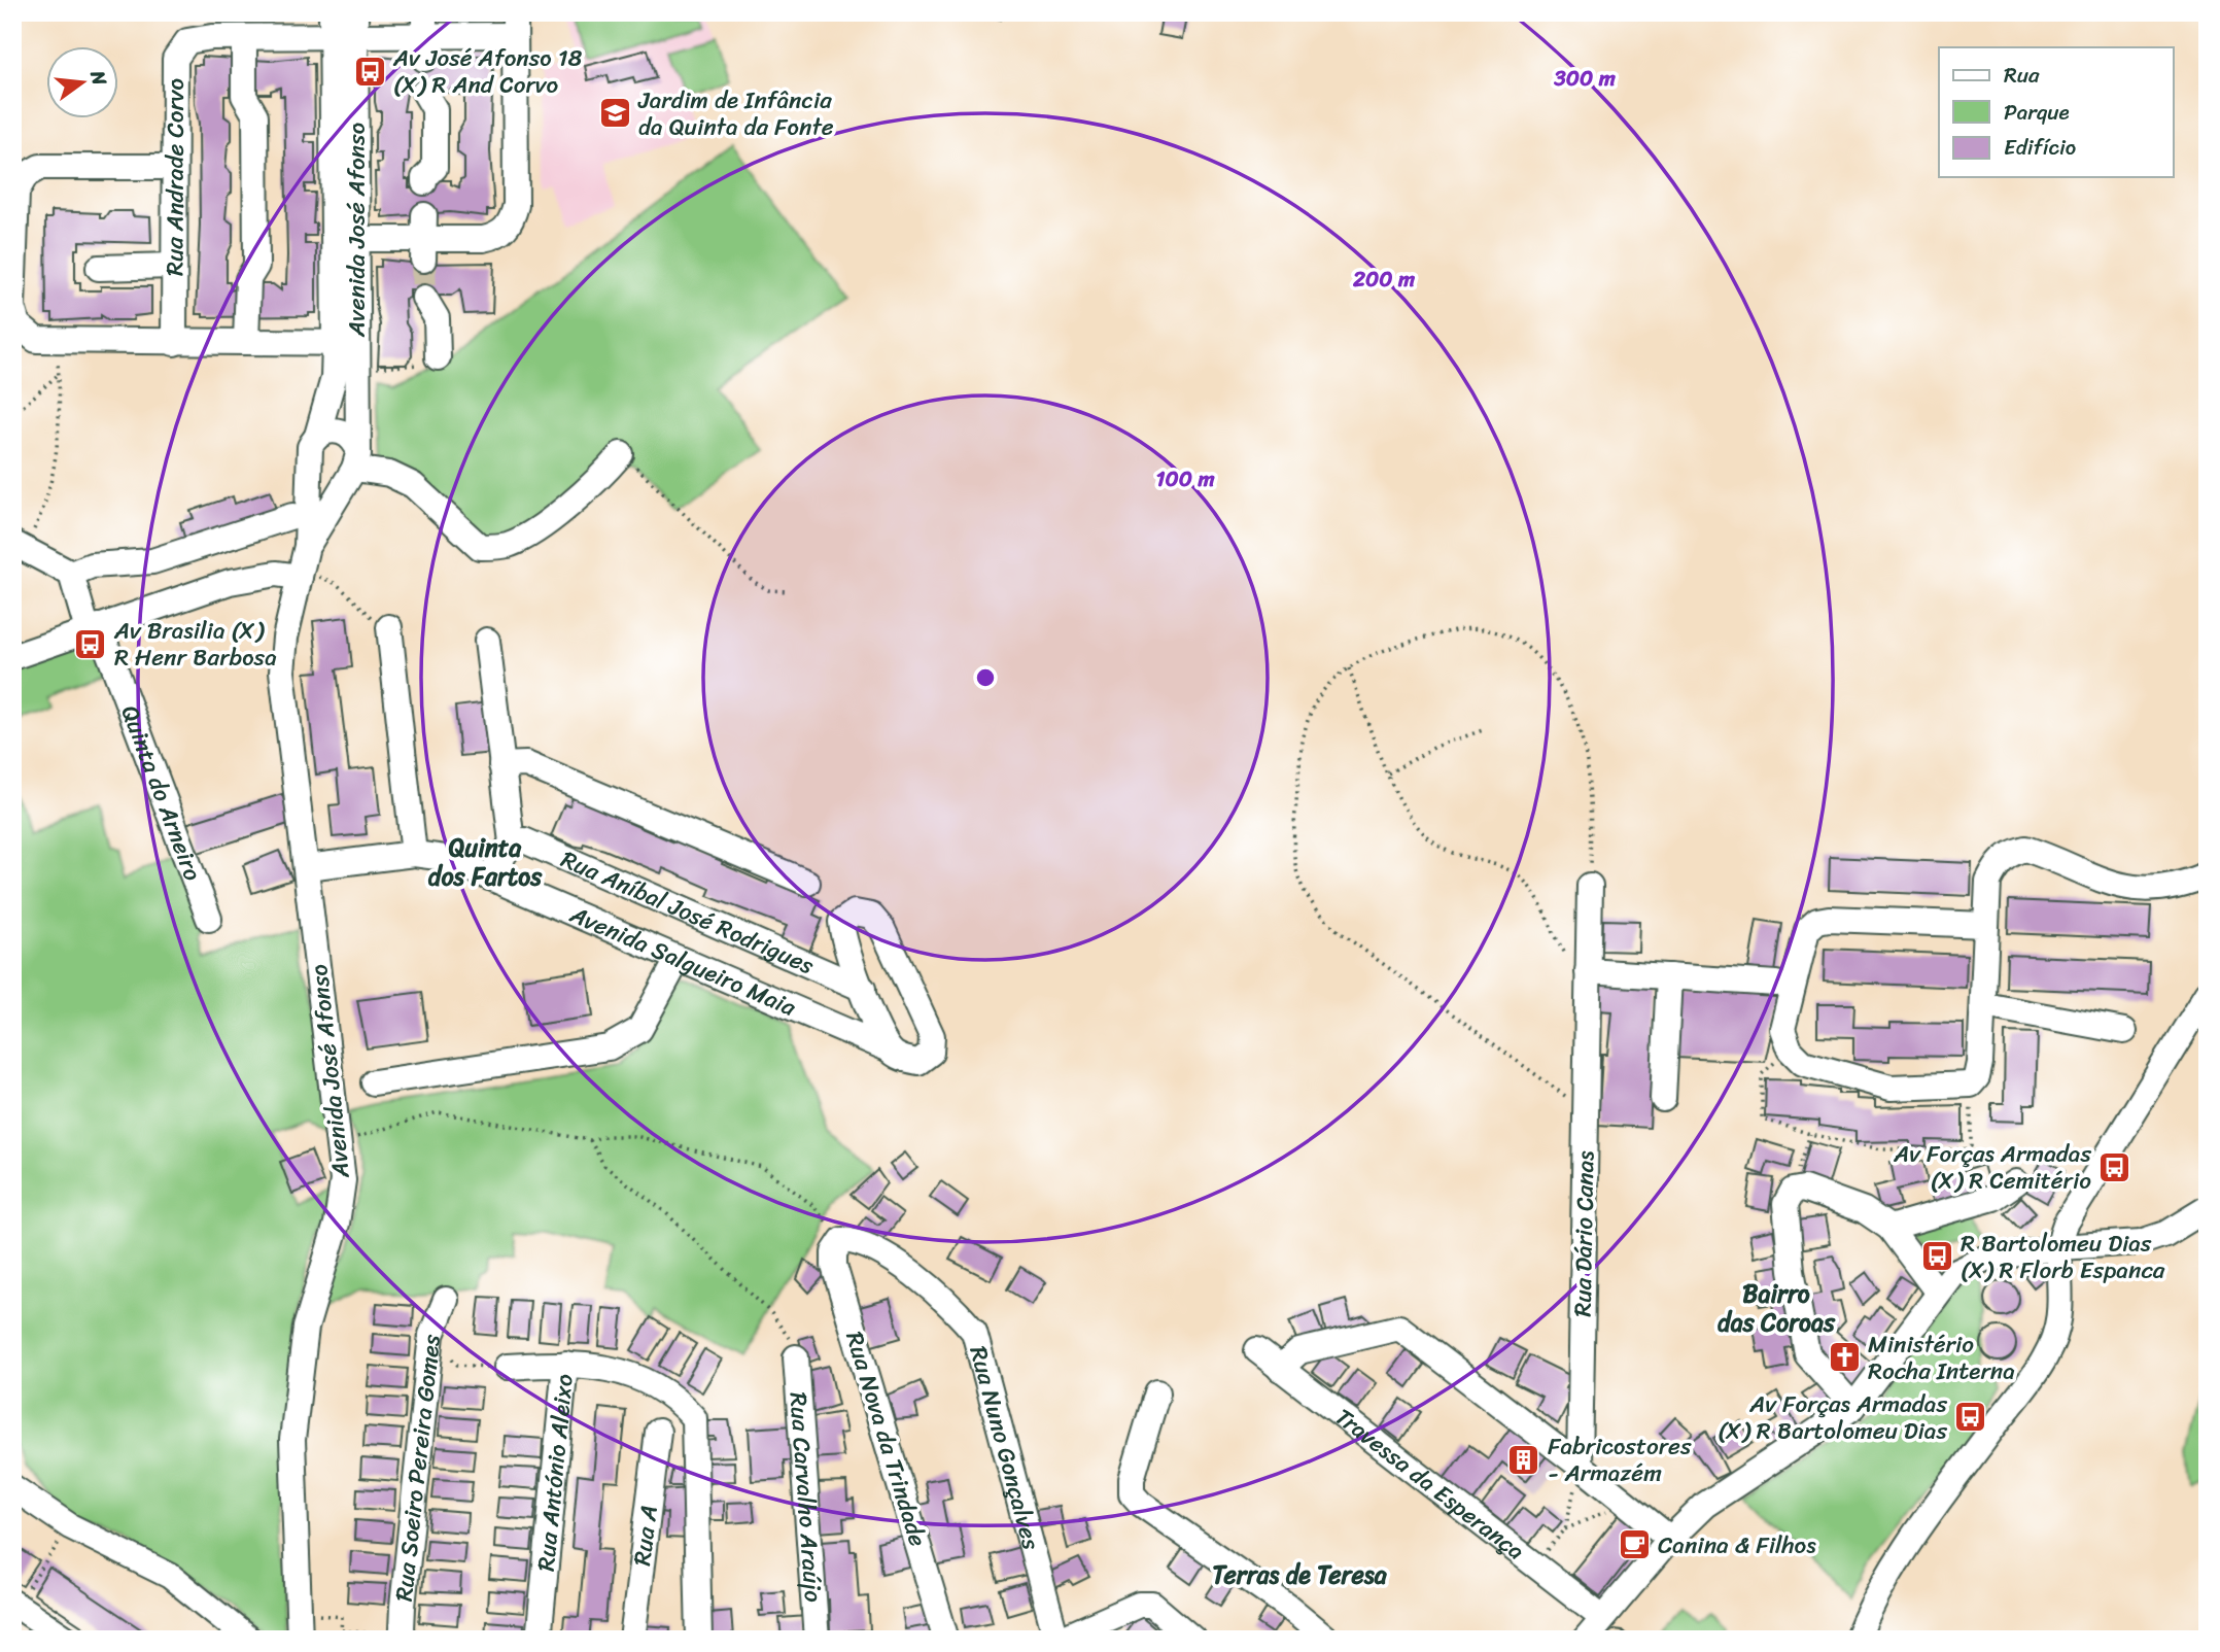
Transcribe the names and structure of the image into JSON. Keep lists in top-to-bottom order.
{
  "streets": {
    "street": [
      "Rua Andrade Corvo",
      "Avenida José Afonso",
      "Quinta do Arneiro",
      "Rua Aníbal José Rodrigues",
      "Avenida Salgueiro Maia",
      "Rua Dário Canas",
      "Rua Nova da Trindade",
      "Rua Nuno Gonçalves",
      "Rua Soeiro Pereira Gomes",
      "Rua António Aleixo",
      "Travessa da Esperança",
      "Rua Carvalho Araújo",
      "Rua A"
    ]
  },
  "crossings": [
    ["Rua Andrade Corvo", "Avenida José Afonso"],
    ["Avenida José Afonso", "Avenida Salgueiro Maia"],
    ["Rua Aníbal José Rodrigues", "Avenida Salgueiro Maia"],
    ["Rua Nova da Trindade", "Rua Nuno Gonçalves"]
  ],
  "districts": ["Quinta dos Fartos", "Bairro das Coroas", "Terras de Teresa"],
  "places": {
    "bus stop": [
      "Av José Afonso 18 (X) R And Corvo",
      "Av Brasilia (X) R Henr Barbosa",
      "Av Forças Armadas (X) R Cemitério",
      "R Bartolomeu Dias (X) R Florb Espanca",
      "Av Forças Armadas (X) R Bartolomeu Dias"
    ],
    "school or university": ["Jardim de Infância da Quinta da Fonte"],
    "church": ["Ministério Rocha Interna"],
    "building": ["Fabricostores - Armazém"],
    "cafe": ["Canina & Filhos"]
  },
  "legend": ["Rua", "Parque", "Edifício"],
  "north": "right",
  "rings": ["300 m", "200 m", "100 m"]
}
